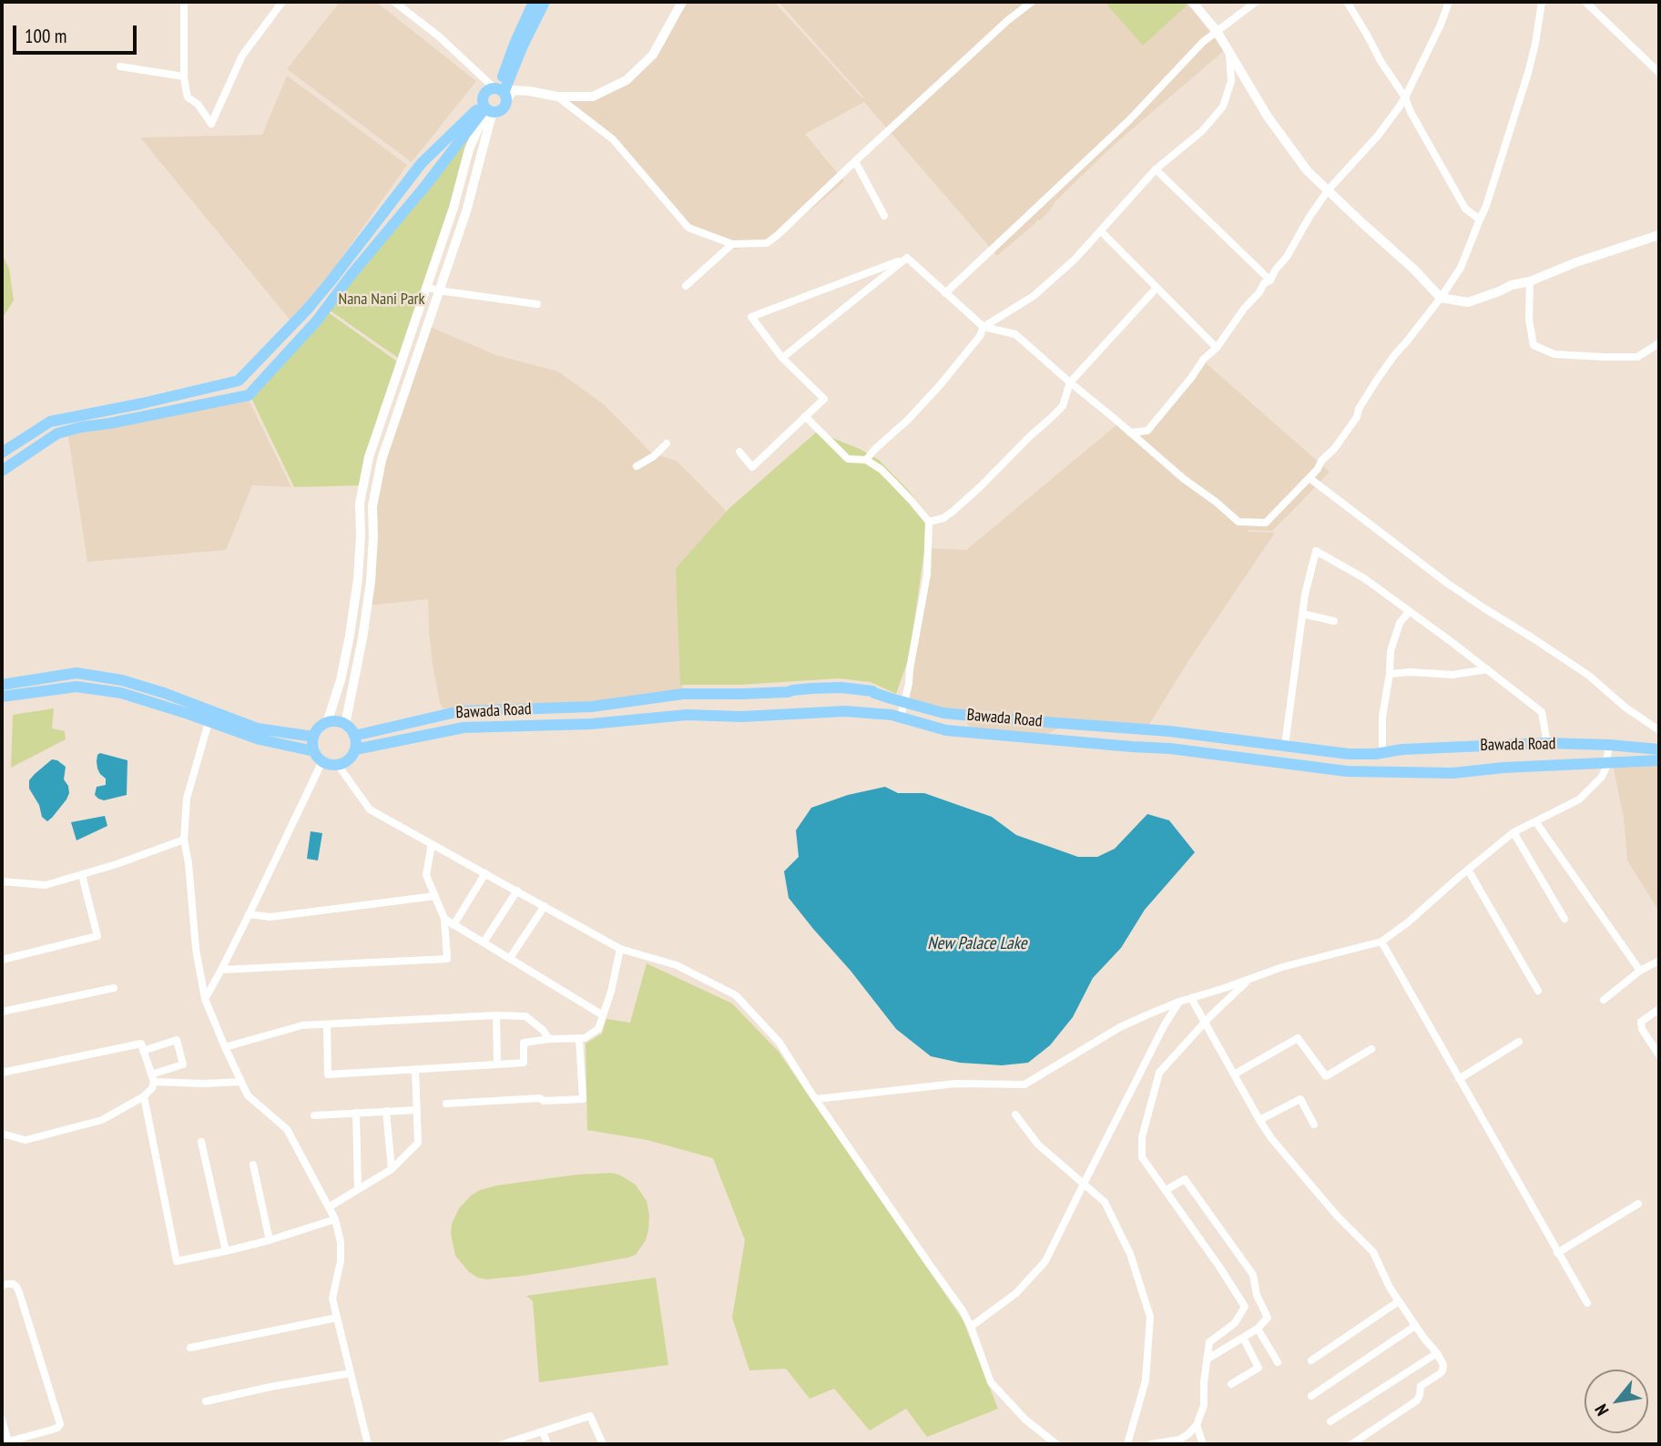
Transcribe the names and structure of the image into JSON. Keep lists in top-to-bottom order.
{
  "streets": {
    "main road": ["Bawada Road"]
  },
  "water": ["New Palace Lake"],
  "parks": ["Nana Nani Park"],
  "scale_bar": "100 m",
  "north": "bottom left"
}
